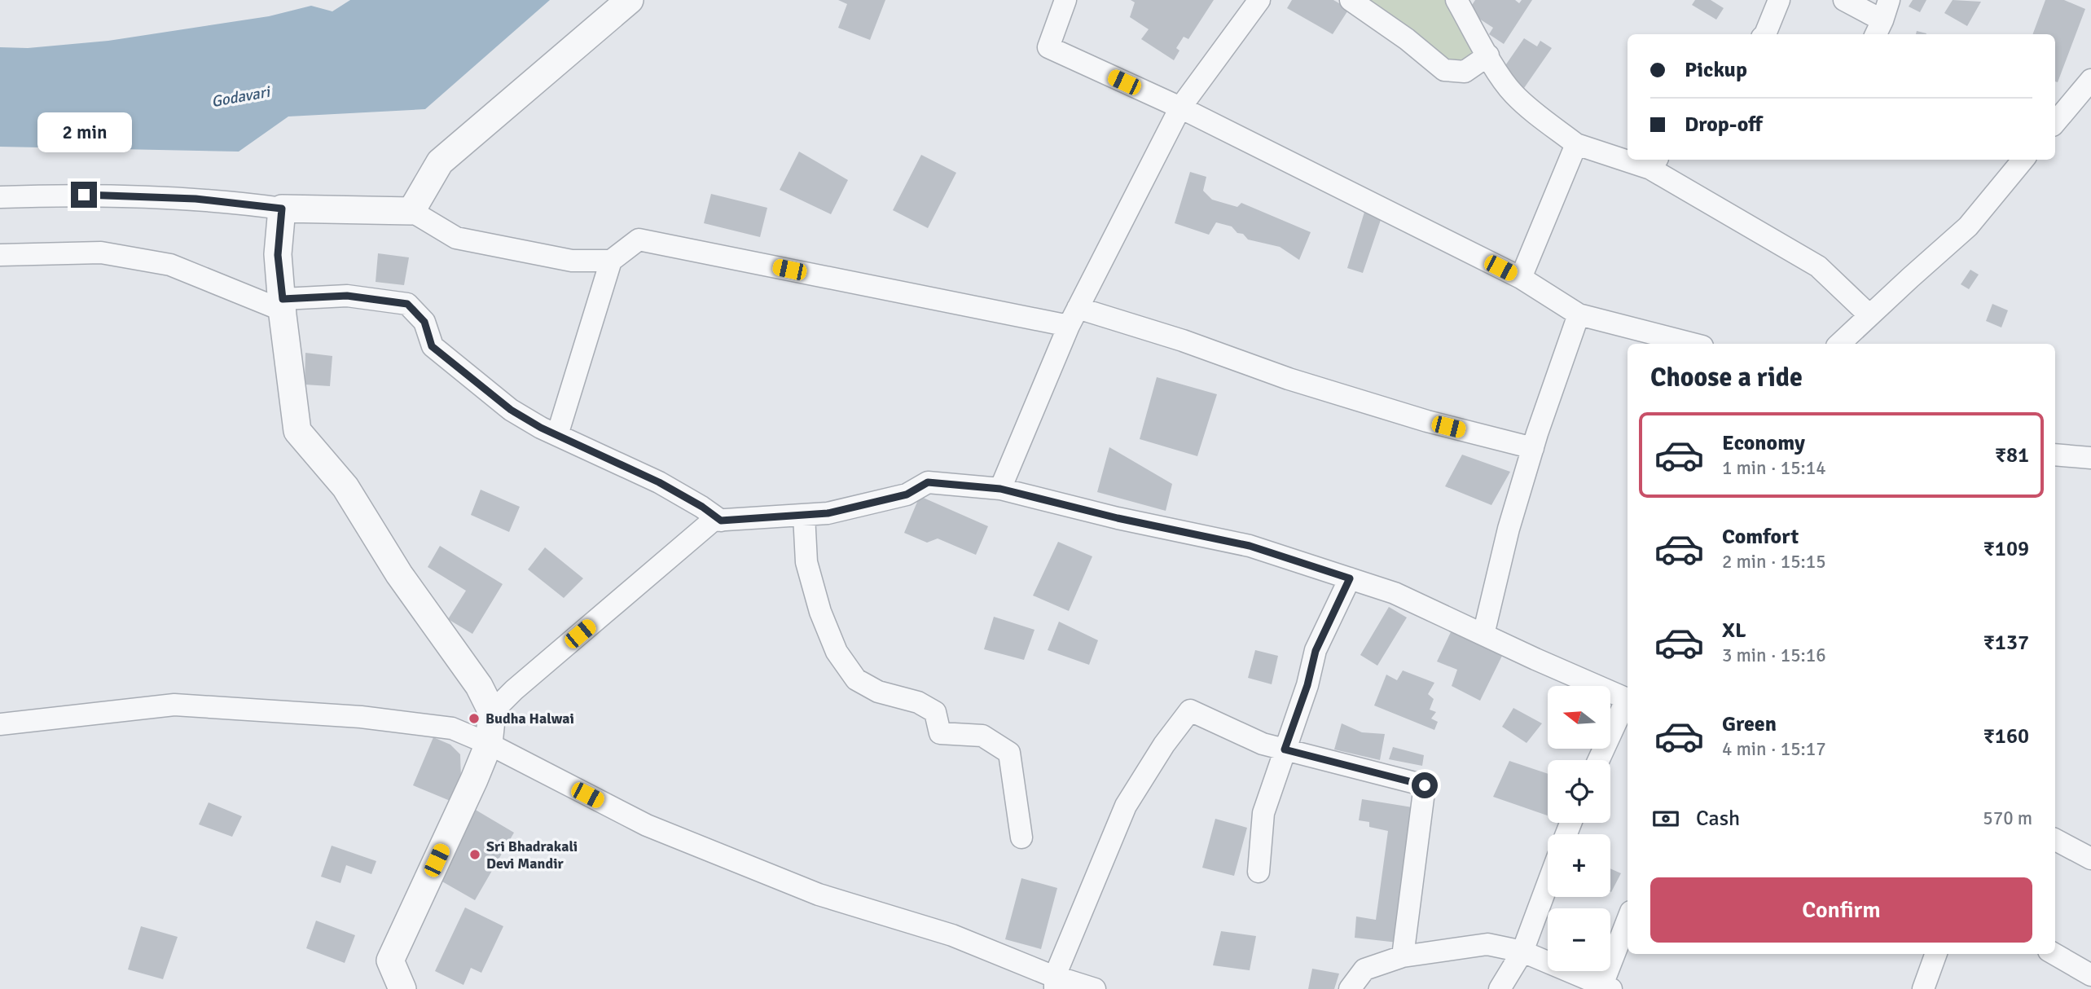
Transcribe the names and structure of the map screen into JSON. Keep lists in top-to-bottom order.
{
  "water": ["Godavari"],
  "places": ["Budha Halwai", "Sri Bhadrakali Devi Mandir"],
  "north": "left",
  "page": {
    "banner": ["Pickup", "Drop-off"],
    "bubble": "2 min",
    "heading": "Choose a ride",
    "list": [
      {
        "name": "Economy",
        "note": "1 min · 15:14",
        "value": "₹81"
      },
      {
        "name": "Comfort",
        "note": "2 min · 15:15",
        "value": "₹109"
      },
      {
        "name": "XL",
        "note": "3 min · 15:16",
        "value": "₹137"
      },
      {
        "name": "Green",
        "note": "4 min · 15:17",
        "value": "₹160"
      }
    ],
    "map_buttons": ["+", "−"],
    "pay": ["Cash", "570 m"],
    "buttons": "Confirm"
  }
}
